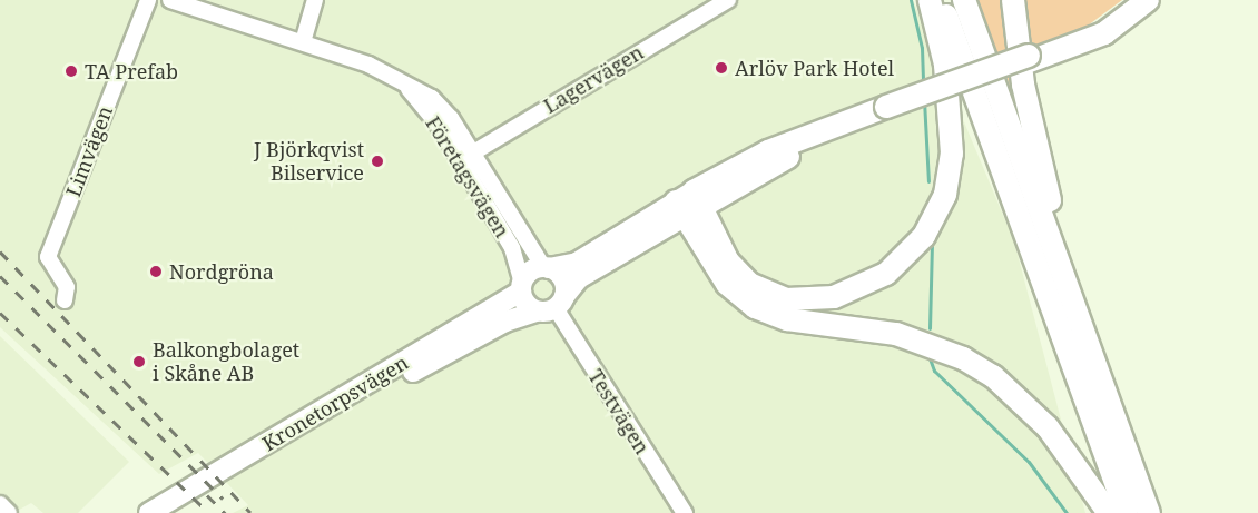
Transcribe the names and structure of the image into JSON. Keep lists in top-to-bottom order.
{
  "streets": {
    "main road": ["Kronetorpsvägen"],
    "street": [
      "Lagervägen",
      "Limvägen",
      "Företagsvägen",
      "Testvägen"
    ]
  },
  "crossings": [
    ["Lagervägen", "Företagsvägen"],
    ["Företagsvägen", "Kronetorpsvägen"],
    ["Företagsvägen", "Testvägen"],
    ["Kronetorpsvägen", "Testvägen"]
  ],
  "places": [
    "Arlöv Park Hotel",
    "TA Prefab",
    "J Björkqvist Bilservice",
    "Nordgröna",
    "Balkongbolaget i Skåne AB"
  ]
}
